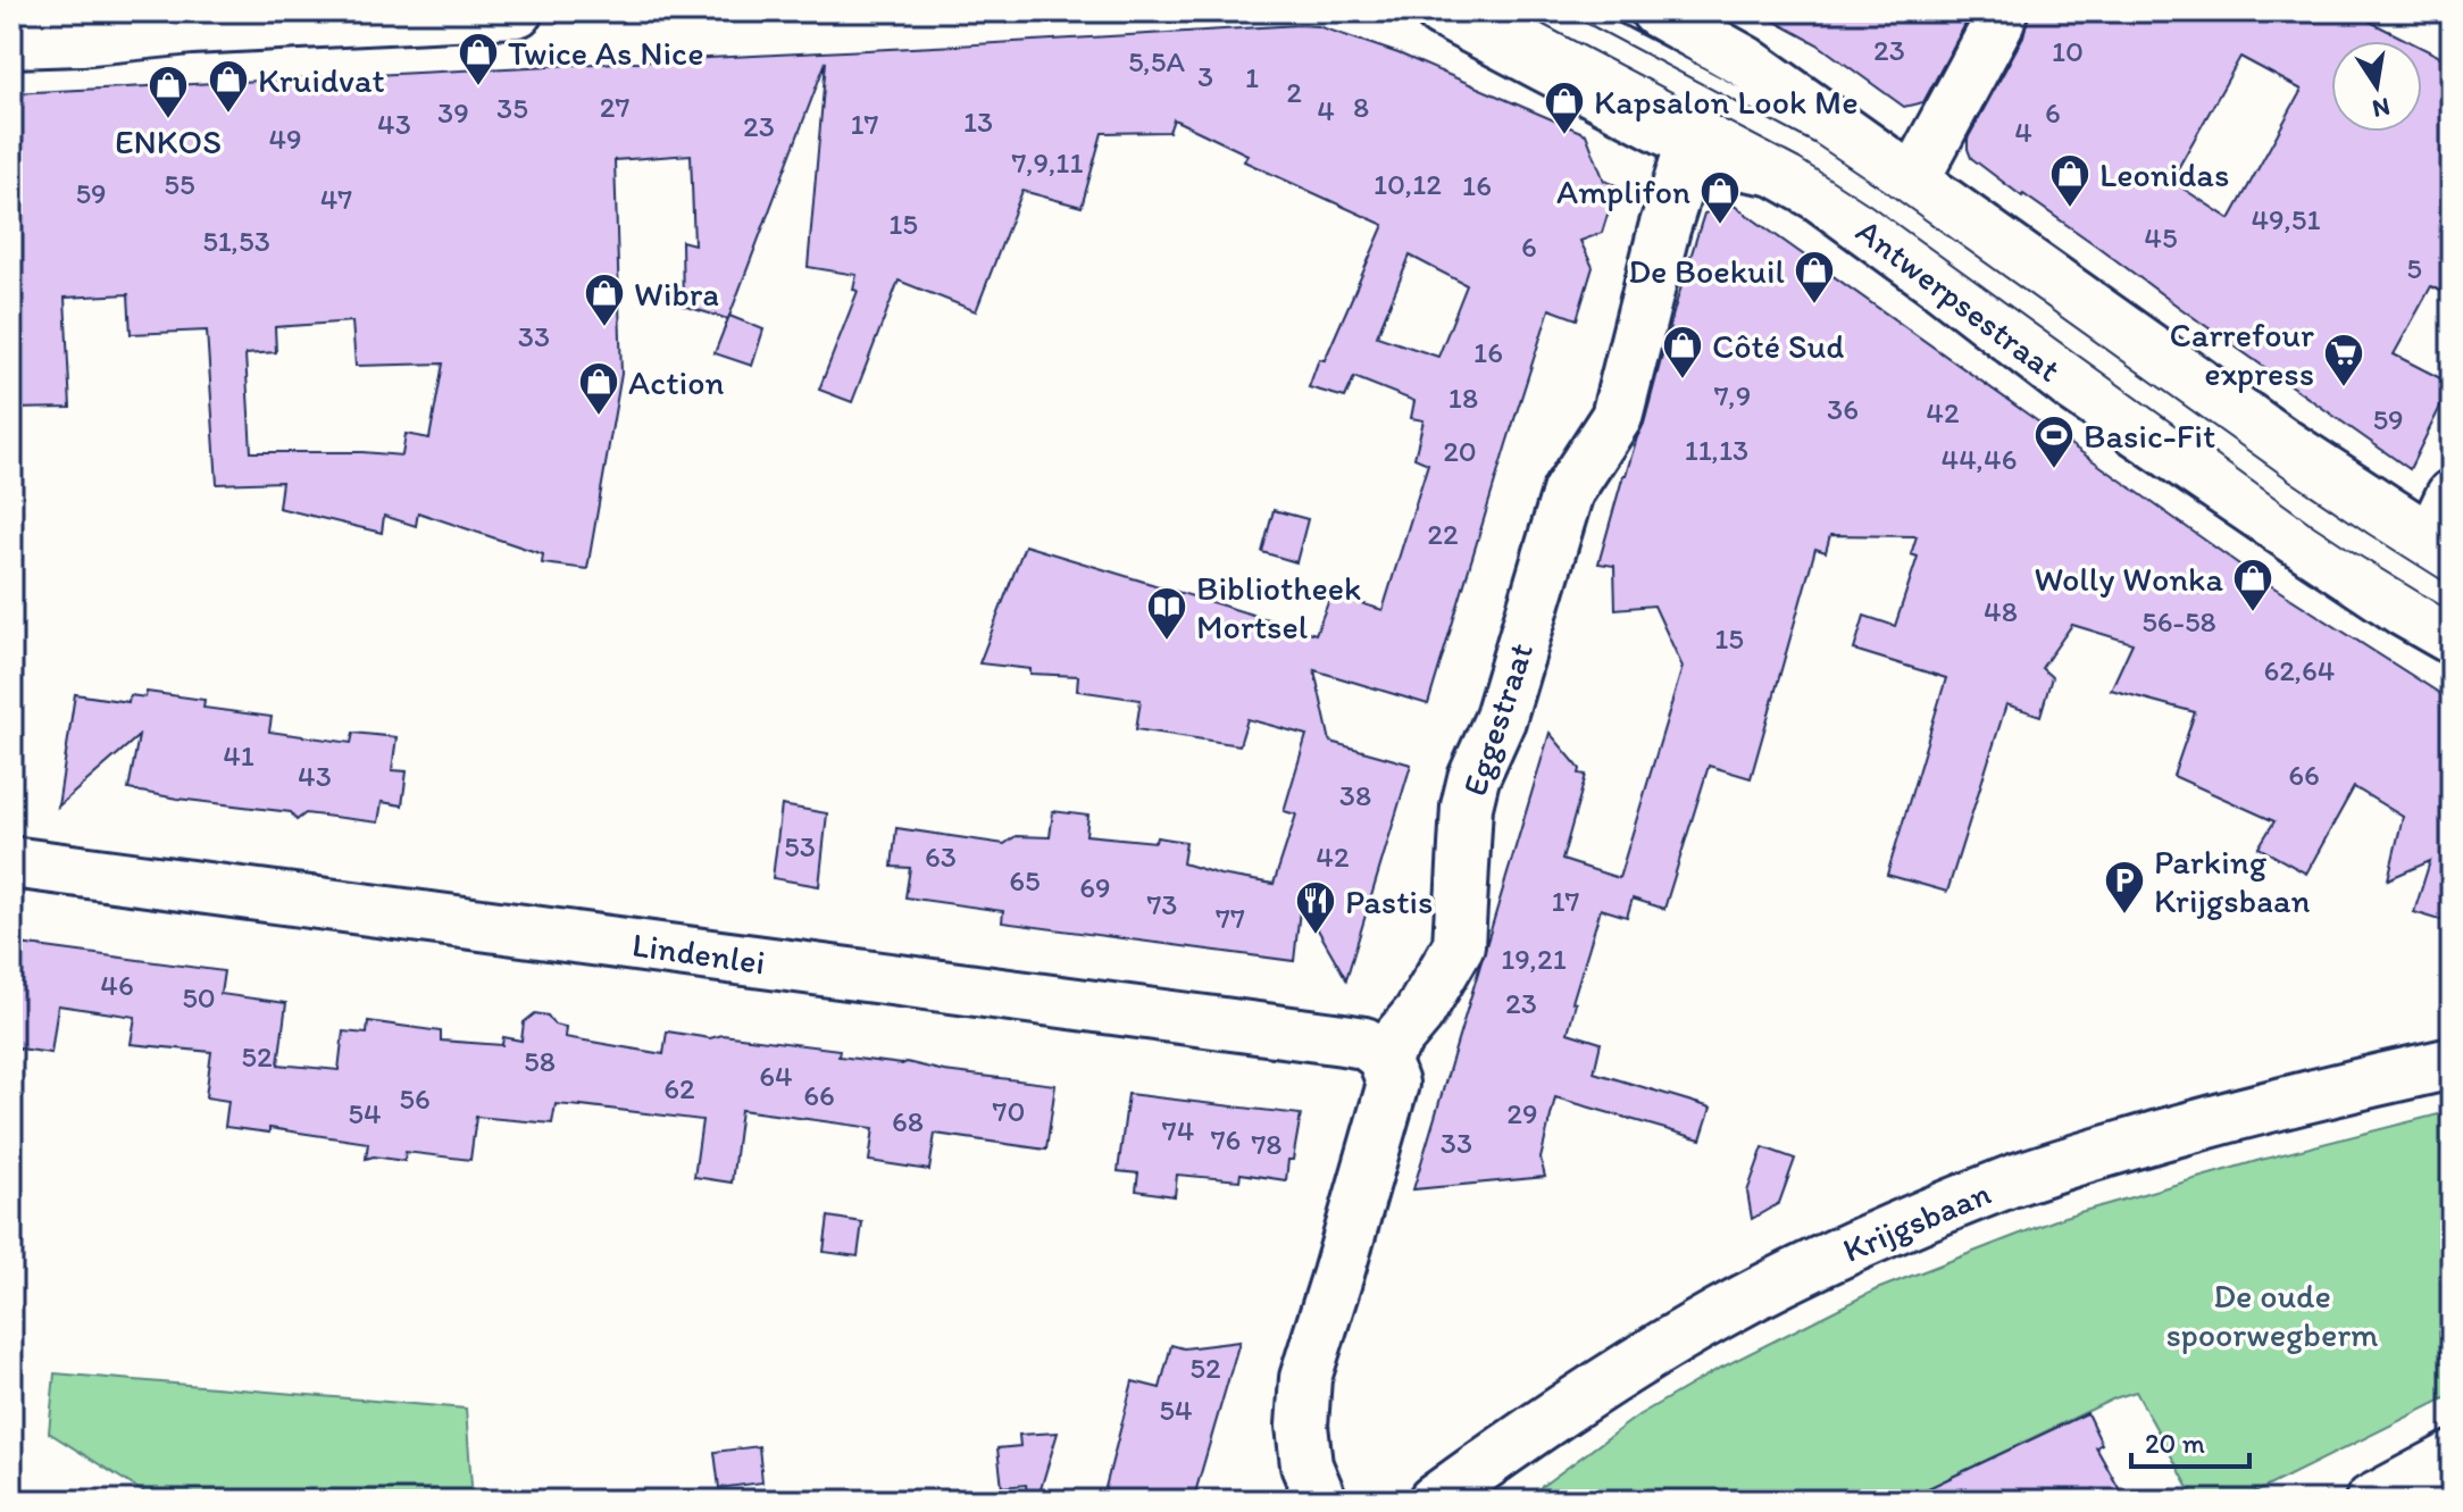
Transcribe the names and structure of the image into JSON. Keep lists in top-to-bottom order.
{
  "streets": {
    "main road": [
      "Antwerpsestraat",
      "Eggestraat",
      "Lindenlei",
      "Krijgsbaan"
    ]
  },
  "crossings": [
    ["Antwerpsestraat", "Eggestraat"],
    ["Eggestraat", "Lindenlei"]
  ],
  "parks": ["De oude spoorwegberm"],
  "places": {
    "shop": [
      "Twice As Nice",
      "Kruidvat",
      "ENKOS",
      "Kapsalon Look Me",
      "Leonidas",
      "Amplifon",
      "De Boekuil",
      "Wibra",
      "Côté Sud",
      "Action",
      "Wolly Wonka"
    ],
    "supermarket": ["Carrefour express"],
    "sports": ["Basic-Fit"],
    "library": ["Bibliotheek Mortsel"],
    "parking": ["Parking Krijgsbaan"],
    "restaurant": ["Pastis"]
  },
  "house_numbers": [
    "23",
    "10",
    "5,5A",
    "3",
    "1",
    "2",
    "27",
    "8",
    "35",
    "4",
    "39",
    "6",
    "13",
    "43",
    "17",
    "23",
    "4",
    "49",
    "7,9,11",
    "55",
    "10,12",
    "16",
    "59",
    "47",
    "49,51",
    "15",
    "45",
    "51,53",
    "6",
    "5",
    "33",
    "16",
    "7,9",
    "18",
    "36",
    "42",
    "59",
    "11,13",
    "20",
    "44,46",
    "22",
    "48",
    "56-58",
    "15",
    "62,64",
    "41",
    "66",
    "43",
    "38",
    "53",
    "63",
    "42",
    "65",
    "69",
    "17",
    "73",
    "77",
    "19,21",
    "46",
    "50",
    "23",
    "52",
    "58",
    "64",
    "62",
    "66",
    "56",
    "70",
    "54",
    "29",
    "68",
    "74",
    "76",
    "33",
    "78",
    "52",
    "54"
  ],
  "scale_bar": "20 m",
  "north": "bottom"
}
